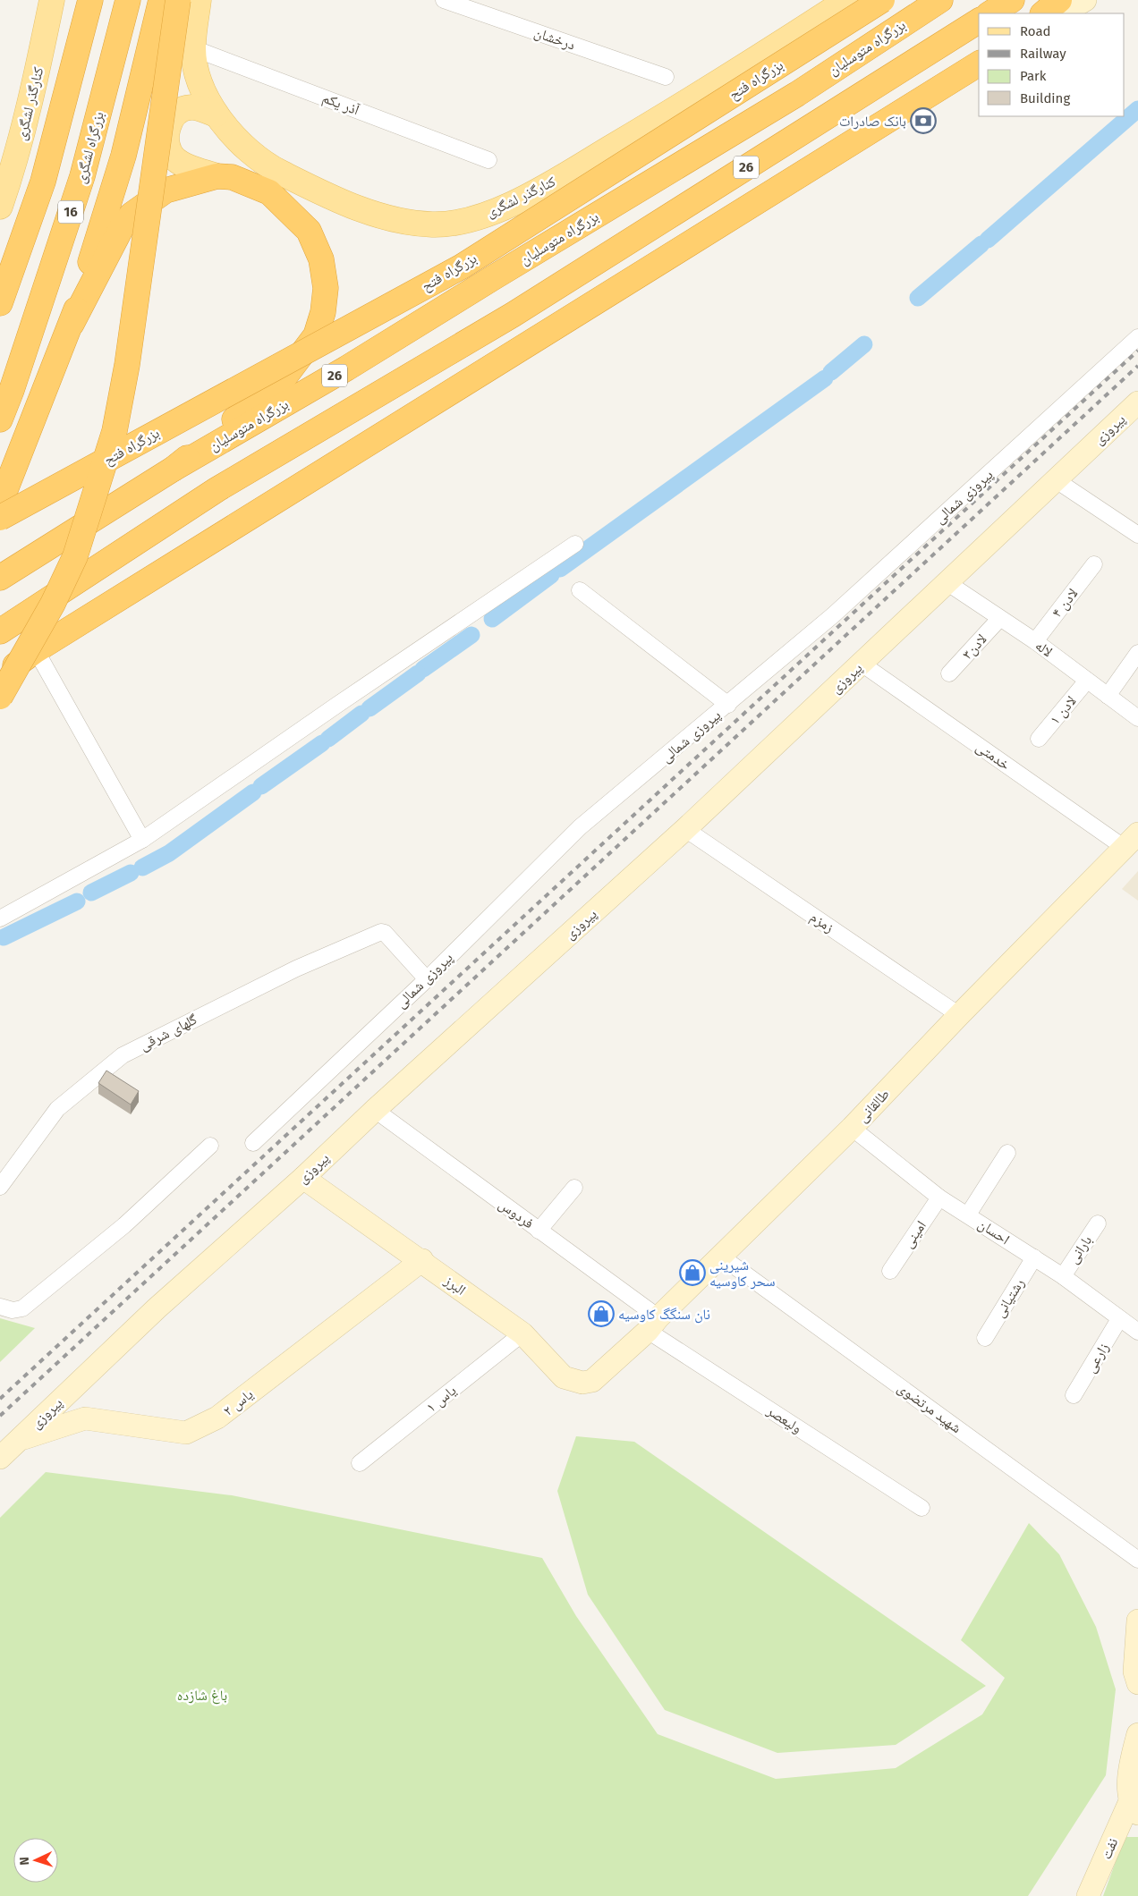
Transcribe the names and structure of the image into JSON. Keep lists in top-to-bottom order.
{
  "streets": {
    "highway": [
      "بزرگراه متوسلیان",
      "بزرگراه فتح",
      "بزرگراه لشگری",
      "26",
      "16"
    ],
    "main road": ["کنارگذر لشگری"],
    "street": [
      "درخشان",
      "آذر یکم",
      "پیروزی",
      "پیروزی شمالی",
      "لادن ۴",
      "لادن۳",
      "لاله",
      "لادن ۱",
      "خدمتی",
      "زمزم",
      "گلهای شرقی",
      "طالقانی",
      "فردوس",
      "احسان",
      "امینی",
      "بارانی",
      "البرز",
      "رشتیانی",
      "زارعی",
      "یاس ۱",
      "یاس ۲",
      "شهید مرتضوی",
      "ولیعصر",
      "نفت"
    ]
  },
  "crossings": [
    ["بزرگراه متوسلیان", "26"],
    ["کنارگذر لشگری", "آذر یکم"],
    ["پیروزی", "لاله"],
    ["پیروزی", "خدمتی"],
    ["پیروزی", "زمزم"],
    ["پیروزی", "فردوس"],
    ["پیروزی", "البرز"],
    ["پیروزی", "یاس ۲"],
    ["پیروزی شمالی", "گلهای شرقی"],
    ["لادن ۴", "لاله"],
    ["لادن۳", "لاله"],
    ["لاله", "لادن ۱"],
    ["خدمتی", "طالقانی"],
    ["زمزم", "طالقانی"],
    ["طالقانی", "فردوس"],
    ["طالقانی", "احسان"],
    ["طالقانی", "البرز"],
    ["طالقانی", "شهید مرتضوی"],
    ["طالقانی", "ولیعصر"],
    ["فردوس", "ولیعصر"],
    ["احسان", "امینی"],
    ["احسان", "بارانی"],
    ["احسان", "رشتیانی"],
    ["احسان", "زارعی"],
    ["البرز", "یاس ۱"],
    ["البرز", "یاس ۲"]
  ],
  "parks": ["باغ شازده"],
  "places": {
    "bank": ["بانک صادرات"],
    "shop": ["شیرینی سحر کاوسیه", "نان سنگگ کاوسیه"]
  },
  "legend": [
    "Road",
    "Railway",
    "Park",
    "Building"
  ],
  "north": "left"
}
